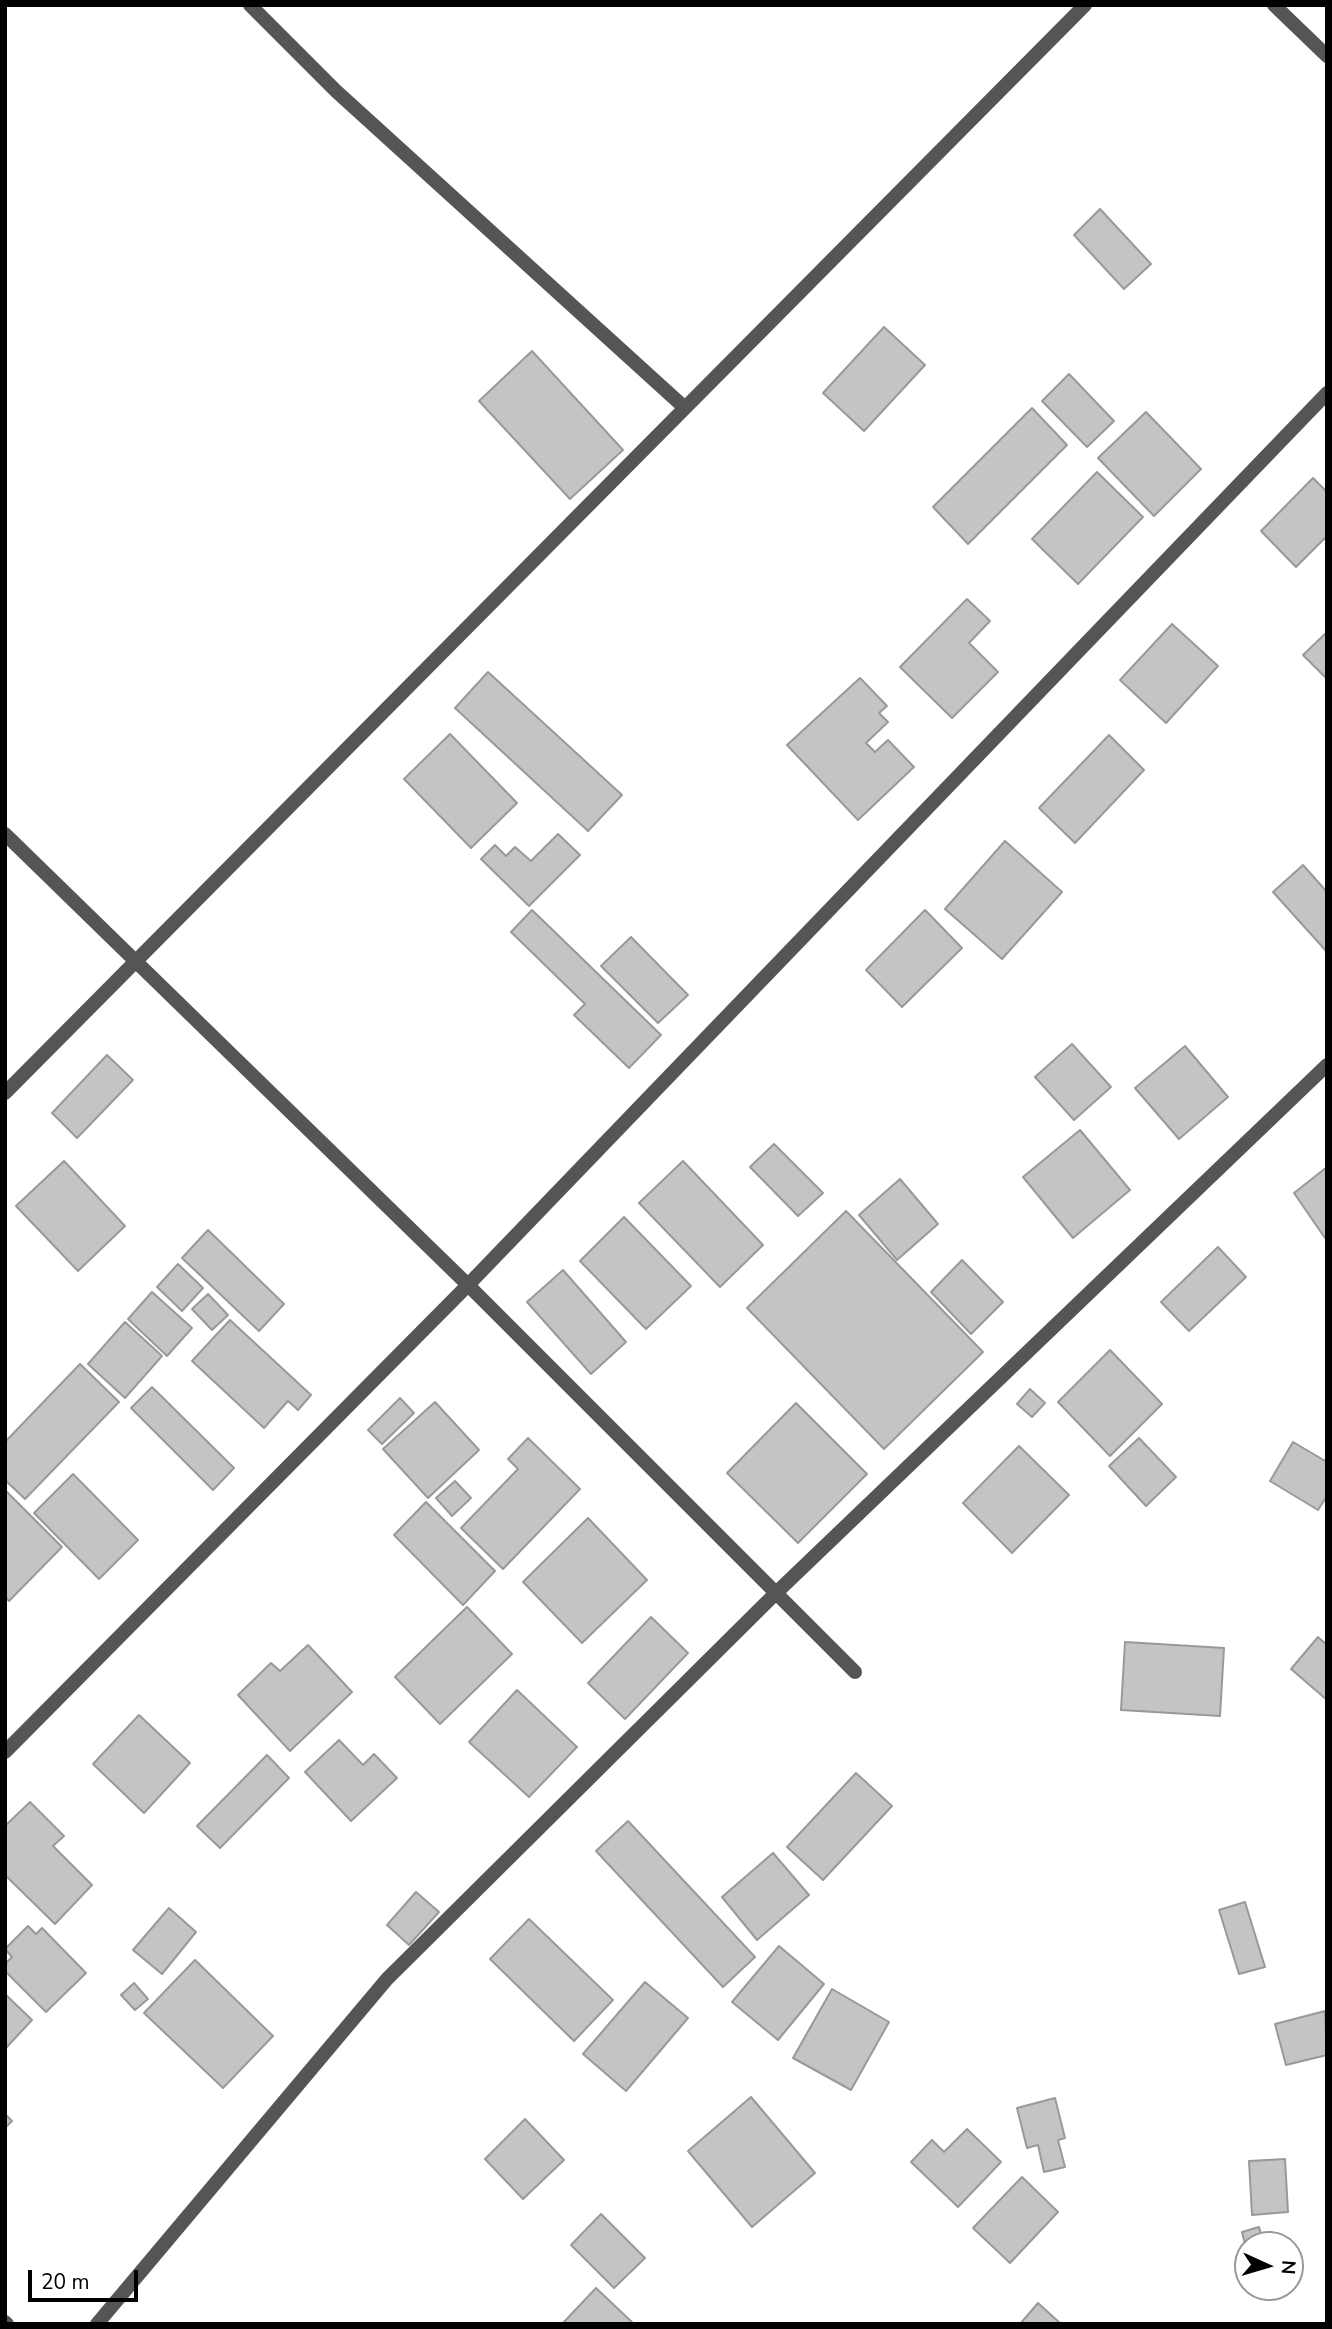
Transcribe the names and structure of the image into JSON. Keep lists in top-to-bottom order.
{
  "scale_bar": "20 m",
  "north": "right"
}
